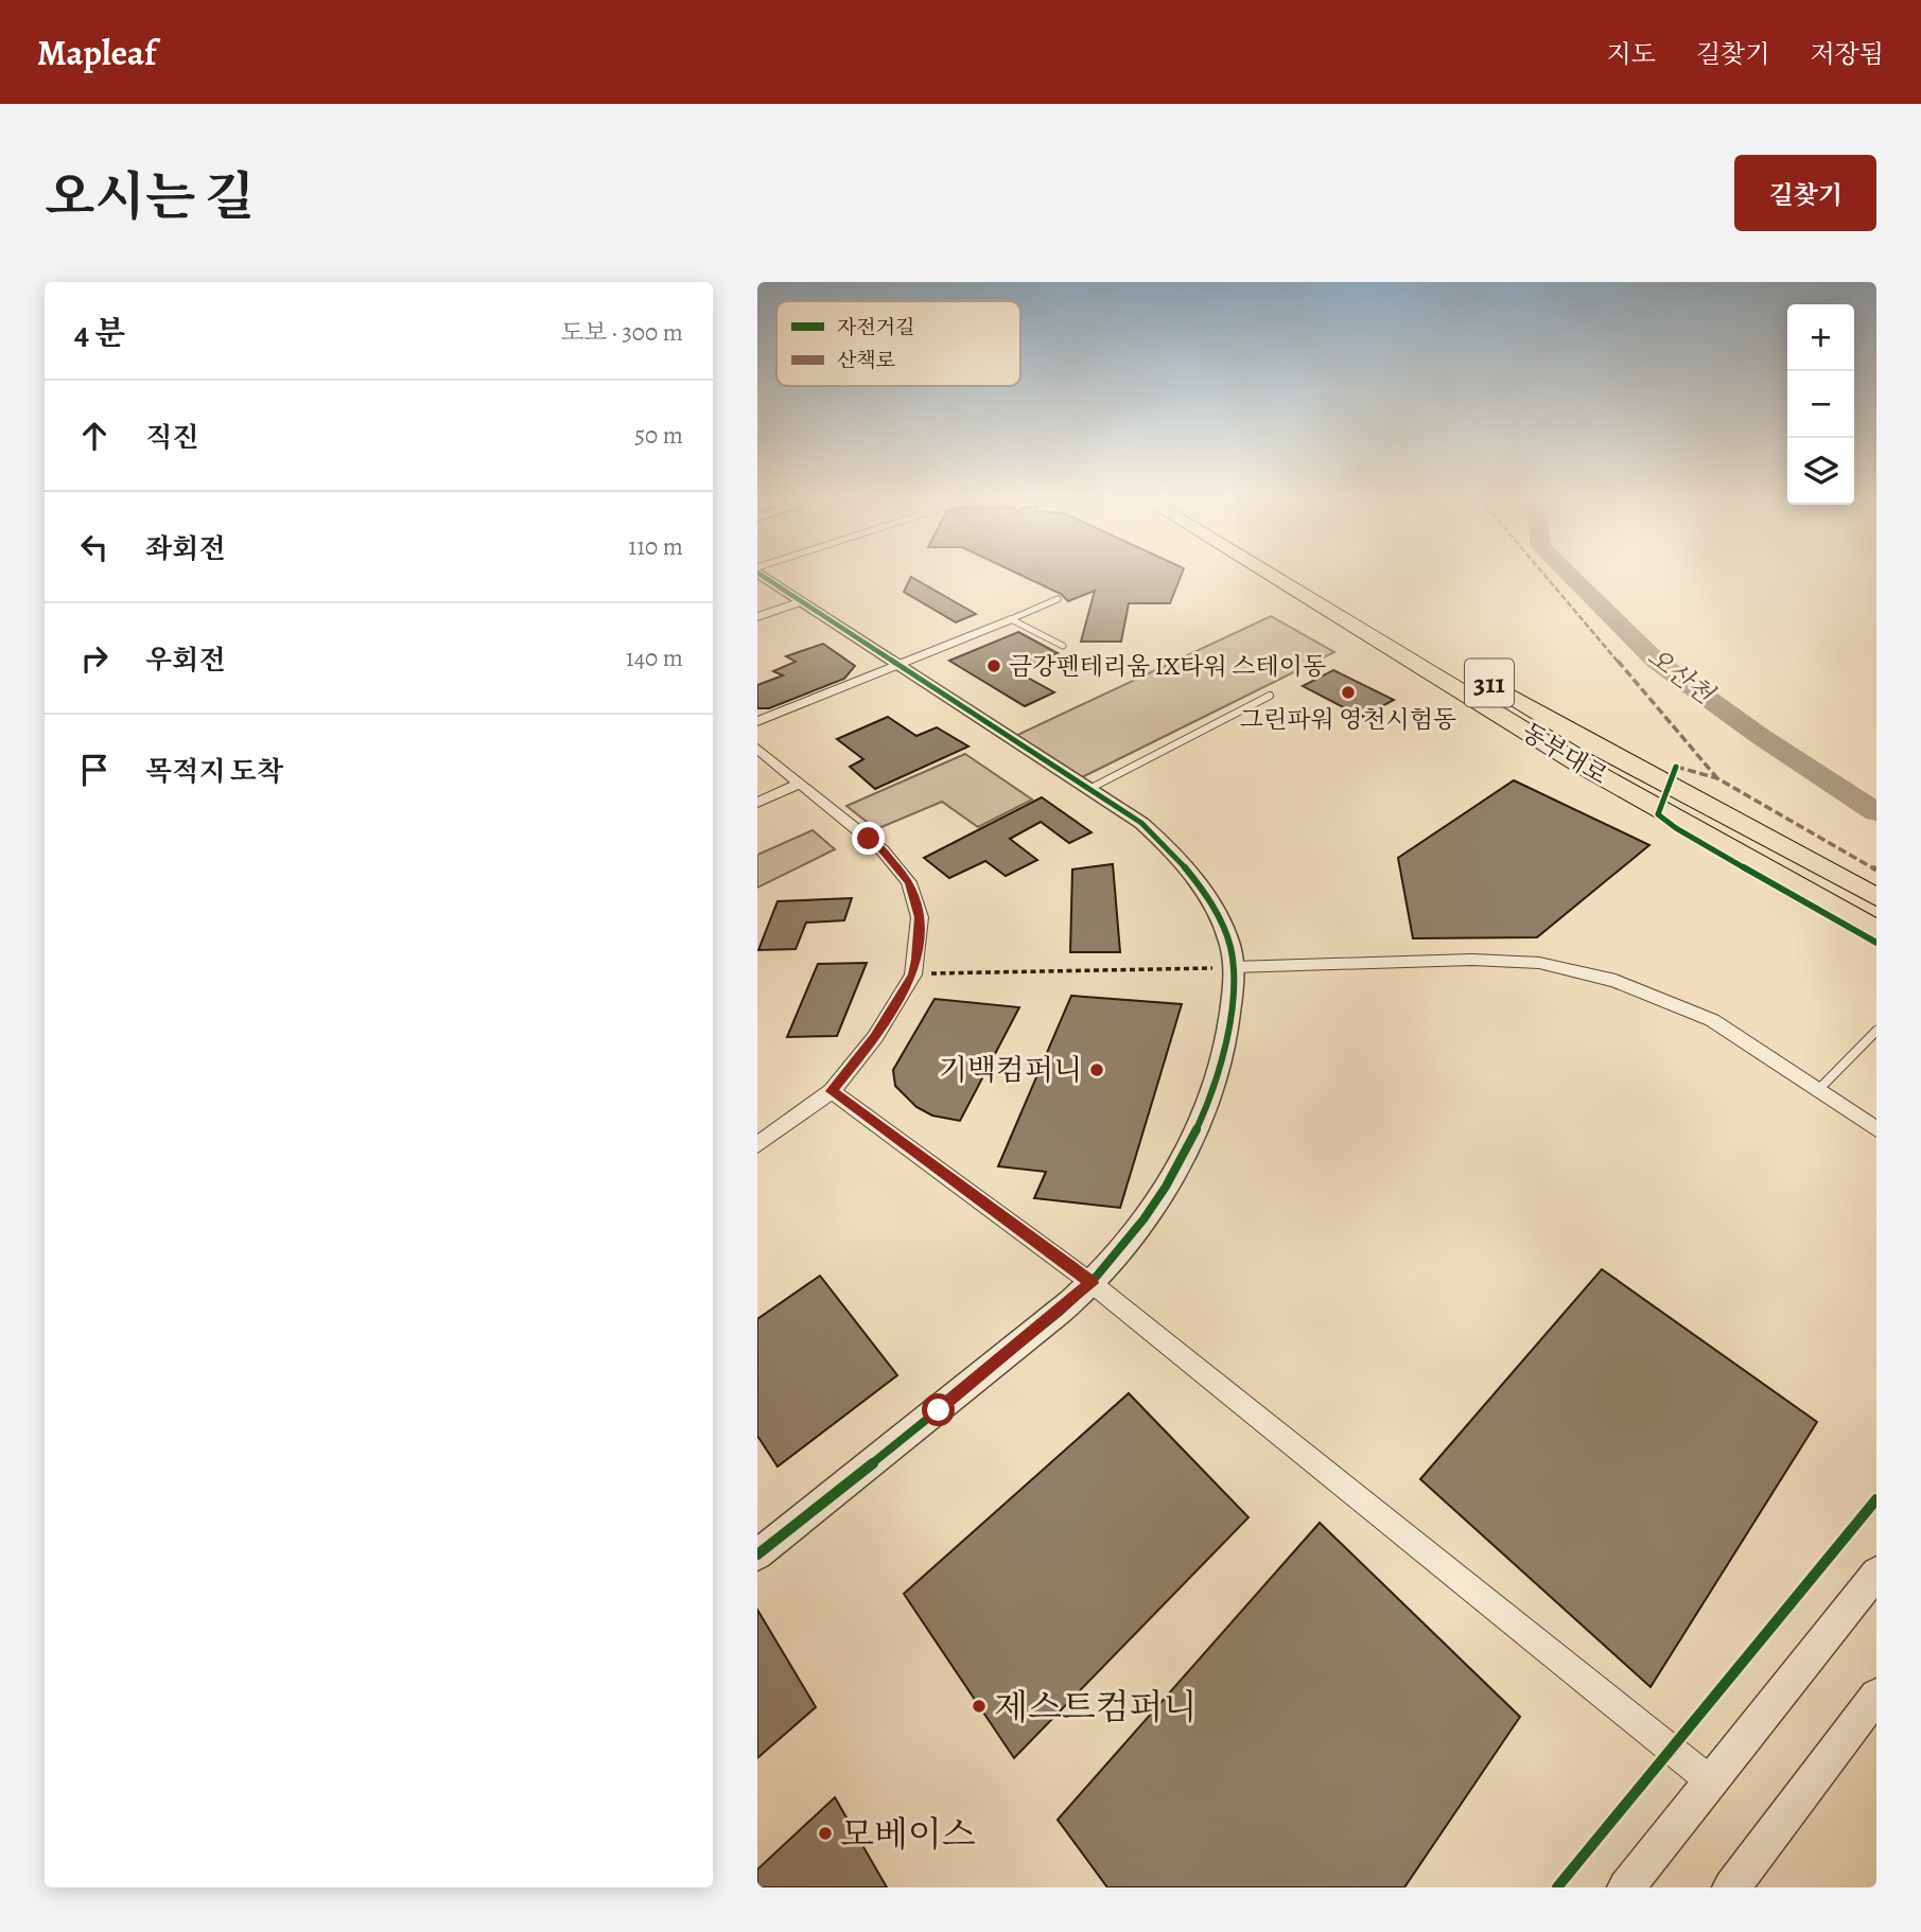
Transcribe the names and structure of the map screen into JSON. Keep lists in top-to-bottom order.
{
  "streets": {
    "highway": ["311", "동부대로"]
  },
  "water": ["오산천"],
  "places": [
    "금강펜테리움 IX타워 스테이동",
    "그린파워 영천시험동",
    "기백컴퍼니",
    "제스트컴퍼니",
    "모베이스"
  ],
  "legend": ["자전거길", "산책로"],
  "page": {
    "header": "Mapleaf",
    "nav": ["지도", "길찾기", "저장됨"],
    "title": "오시는 길",
    "buttons": "길찾기",
    "heading": ["4 분", "도보 · 300 m"],
    "map_buttons": ["+", "−"],
    "list": [
      ["직진", "50 m"],
      ["좌회전", "110 m"],
      ["우회전", "140 m"],
      "목적지 도착"
    ]
  }
}
